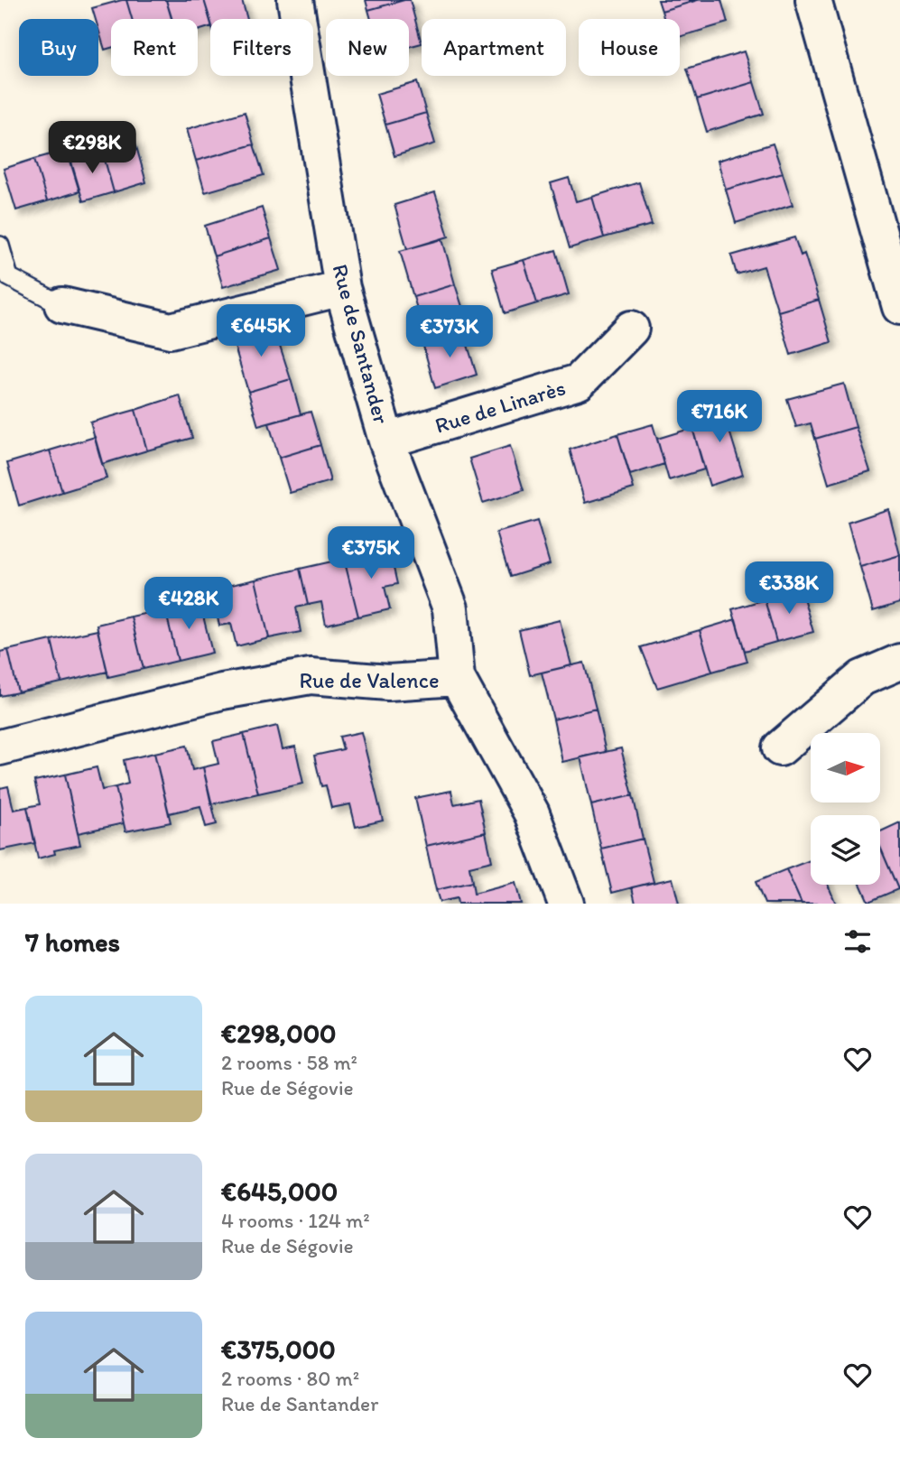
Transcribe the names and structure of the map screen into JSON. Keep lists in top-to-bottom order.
{
  "streets": {
    "street": ["Rue de Santander", "Rue de Linarès", "Rue de Valence"]
  },
  "crossings": [
    ["Rue de Santander", "Rue de Linarès"],
    ["Rue de Santander", "Rue de Valence"]
  ],
  "north": "right",
  "page": {
    "chip": [
      "Buy",
      "Rent",
      "Filters",
      "New",
      "Apartment",
      "House"
    ],
    "price": [
      "€298K",
      "€645K",
      "€373K",
      "€716K",
      "€375K",
      "€338K",
      "€428K"
    ],
    "heading": "7 homes",
    "list": [
      {
        "name": "€298,000",
        "note": "2 rooms · 58 m² · Rue de Ségovie"
      },
      {
        "name": "€645,000",
        "note": "4 rooms · 124 m² · Rue de Ségovie"
      },
      {
        "name": "€375,000",
        "note": "2 rooms · 80 m² · Rue de Santander"
      }
    ]
  }
}
